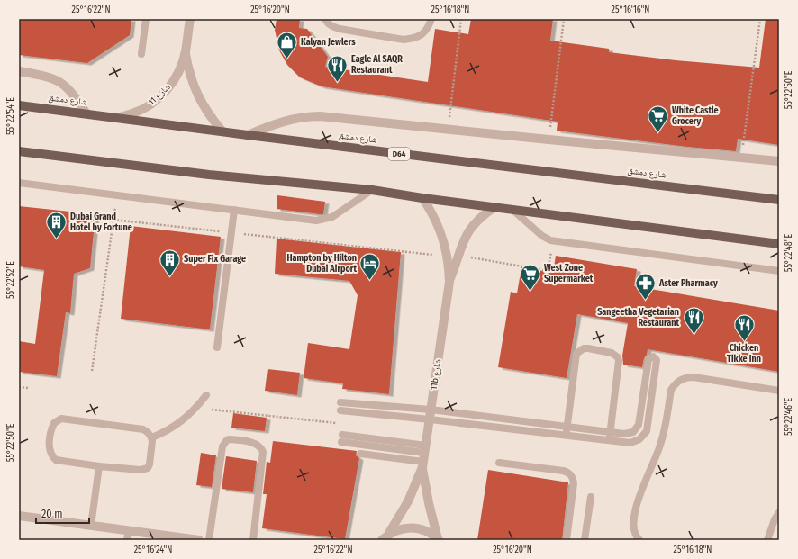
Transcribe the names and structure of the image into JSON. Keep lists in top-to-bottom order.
{
  "streets": {
    "main road": ["شارع دمشق", "D64"],
    "street": ["شارع 11", "11b شارع"]
  },
  "crossings": [
    ["شارع 11", "شارع دمشق"]
  ],
  "places": {
    "shop": ["Kalyan Jewlers"],
    "restaurant": ["Eagle Al SAQR Restaurant", "Sangeetha Vegetarian Restaurant", "Chicken Tikke Inn"],
    "supermarket": ["White Castle Grocery", "West Zone Supermarket"],
    "building": ["Dubai Grand Hotel by Fortune", "Super Fix Garage"],
    "hotel": ["Hampton by Hilton Dubai Airport"],
    "pharmacy": ["Aster Pharmacy"]
  },
  "scale_bar": "20 m",
  "coordinates": [
    "25°16'22\"N",
    "25°16'20\"N",
    "25°16'18\"N",
    "25°16'16\"N",
    "55°22'50\"E",
    "55°22'54\"E",
    "55°22'48\"E",
    "55°22'52\"E",
    "55°22'46\"E",
    "25°16'24\"N"
  ]
}
